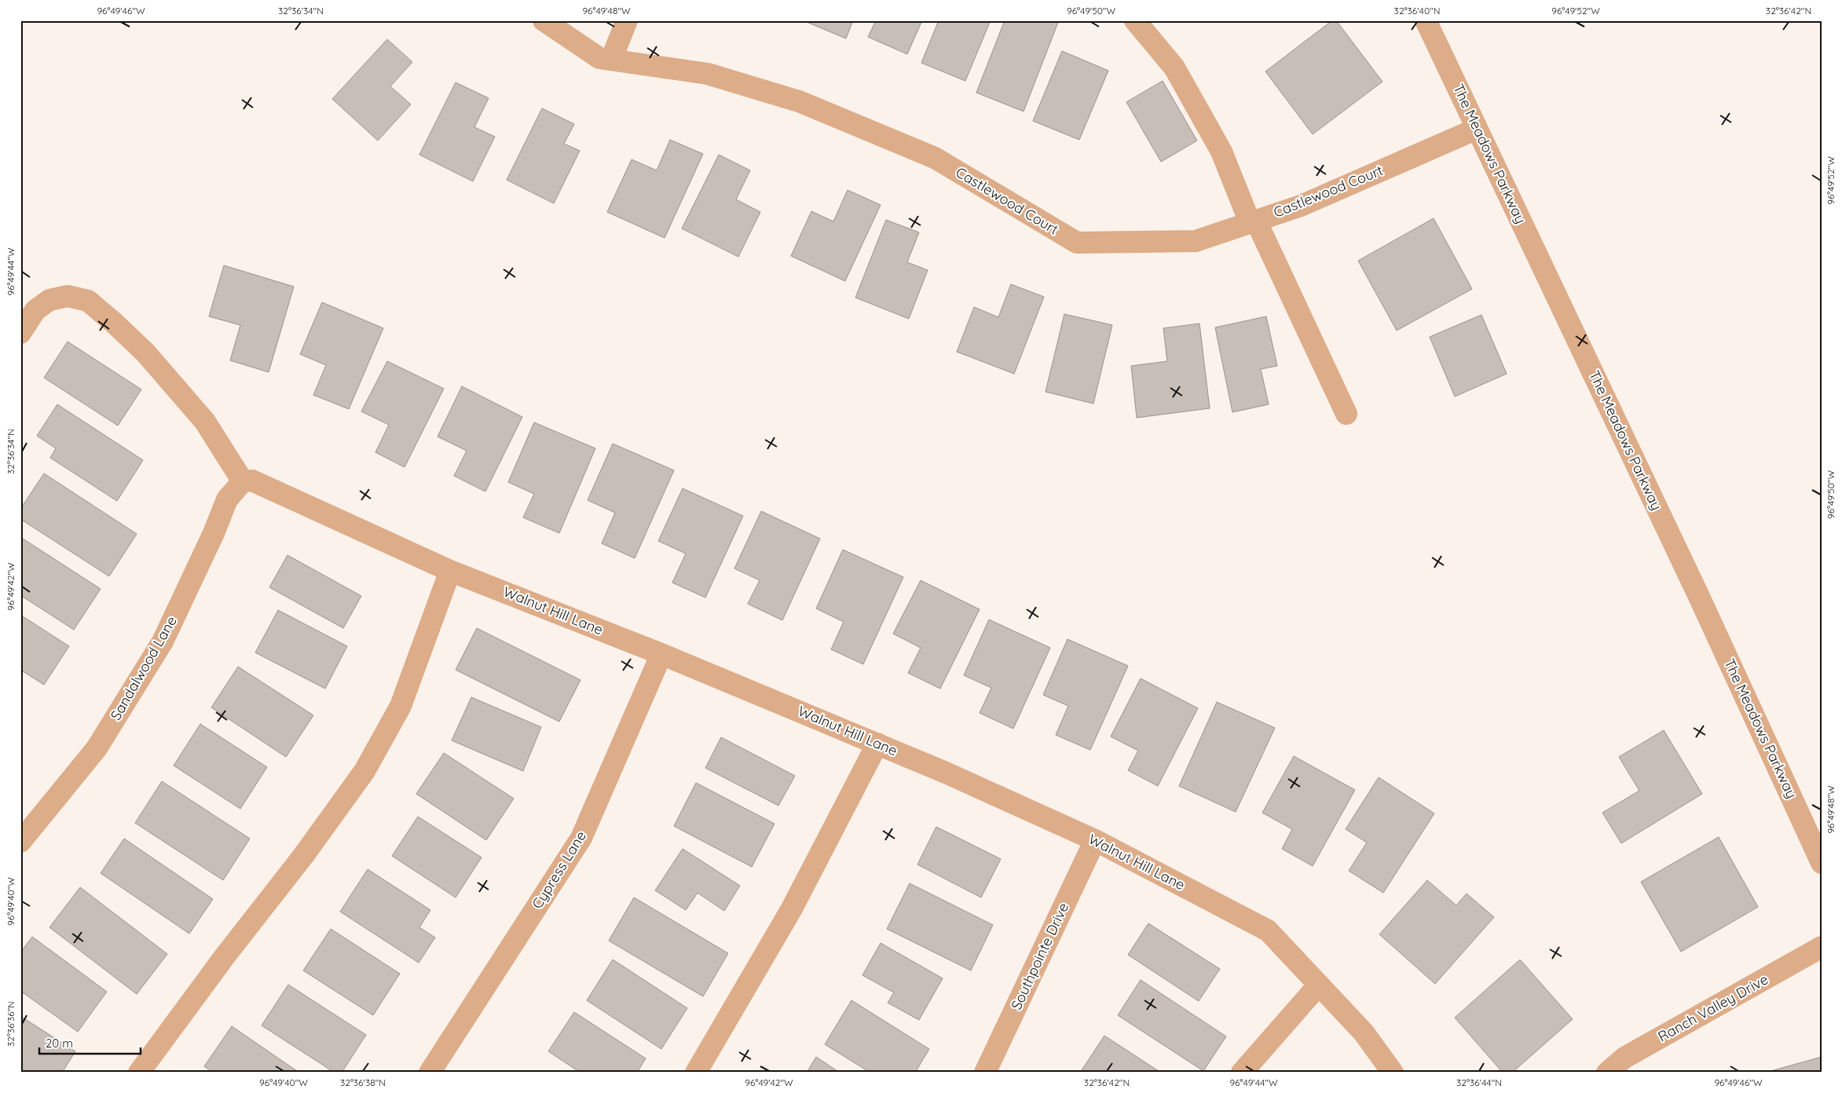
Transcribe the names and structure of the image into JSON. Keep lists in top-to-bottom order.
{
  "streets": {
    "street": [
      "The Meadows Parkway",
      "Castlewood Court",
      "Walnut Hill Lane",
      "Sandalwood Lane",
      "Cypress Lane",
      "Southpointe Drive",
      "Ranch Valley Drive"
    ]
  },
  "crossings": [
    ["The Meadows Parkway", "Castlewood Court"],
    ["Walnut Hill Lane", "Sandalwood Lane"],
    ["Walnut Hill Lane", "Cypress Lane"],
    ["Walnut Hill Lane", "Southpointe Drive"]
  ],
  "scale_bar": "20 m",
  "coordinates": [
    "96°49'46\"W",
    "32°36'34\"N",
    "96°49'48\"W",
    "96°49'50\"W",
    "32°36'40\"N",
    "96°49'52\"W",
    "32°36'42\"N",
    "96°49'44\"W",
    "96°49'42\"W",
    "96°49'40\"W",
    "32°36'36\"N",
    "32°36'38\"N",
    "32°36'44\"N"
  ]
}
